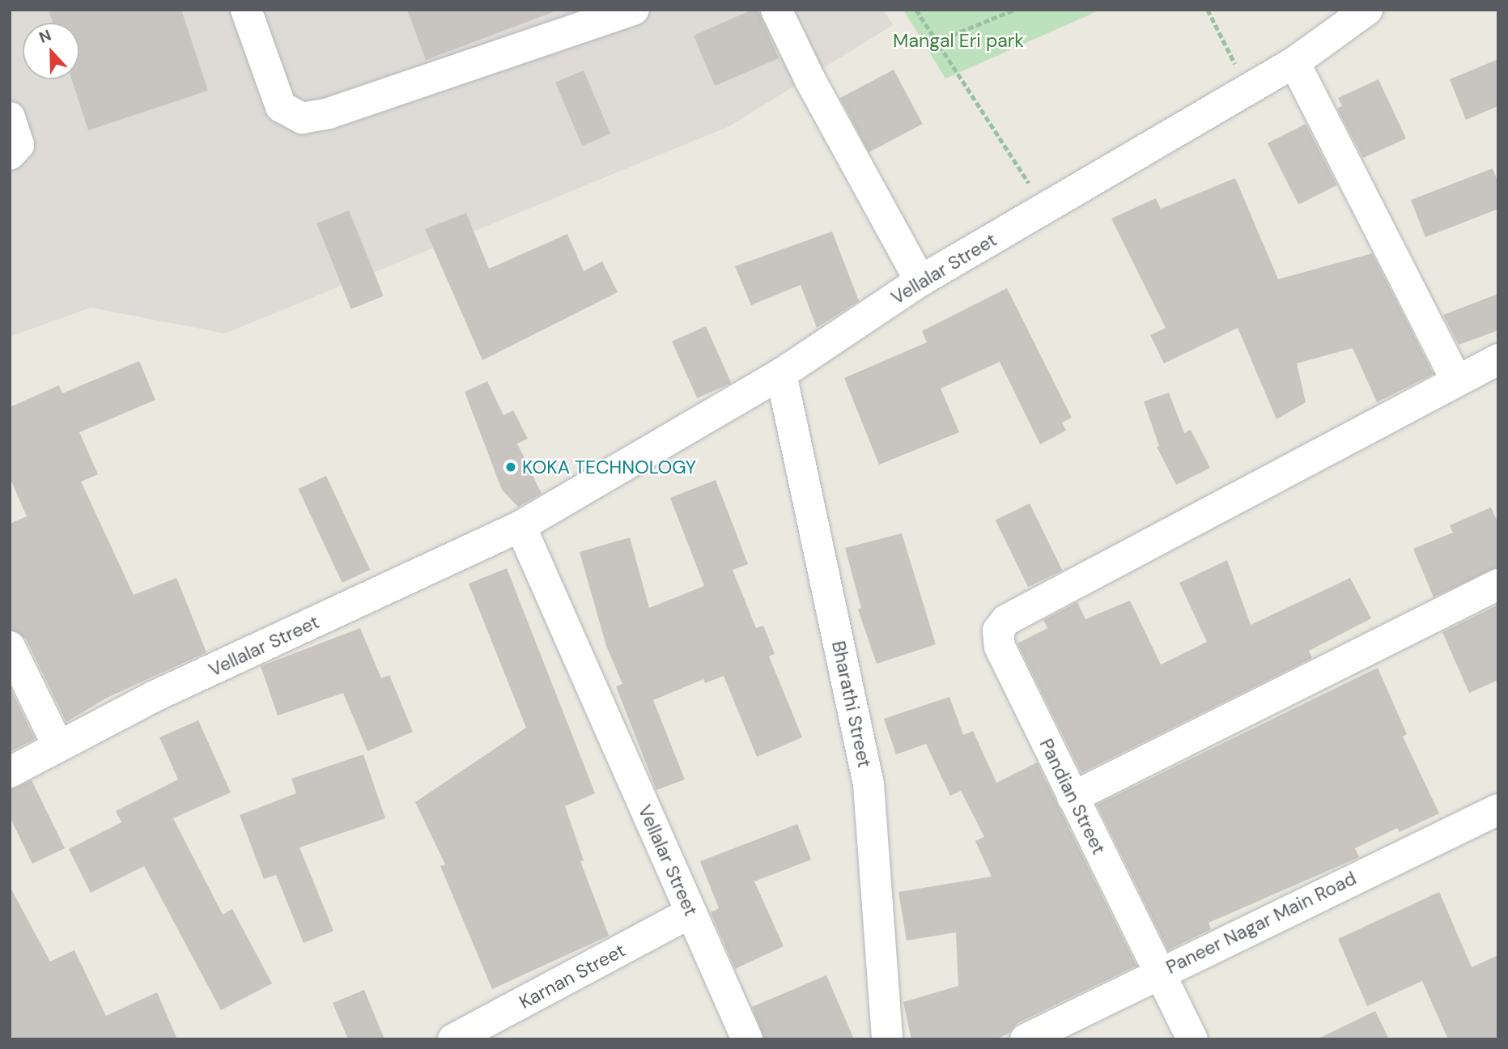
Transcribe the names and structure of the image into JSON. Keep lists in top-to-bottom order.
{
  "streets": {
    "street": [
      "Vellalar Street",
      "Bharathi Street",
      "Pandian Street",
      "Paneer Nagar Main Road",
      "Karnan Street"
    ]
  },
  "crossings": [
    ["Vellalar Street", "Bharathi Street"],
    ["Vellalar Street", "Karnan Street"],
    ["Pandian Street", "Paneer Nagar Main Road"]
  ],
  "parks": ["Mangal Eri park"],
  "places": ["KOKA TECHNOLOGY"],
  "north": "top"
}
